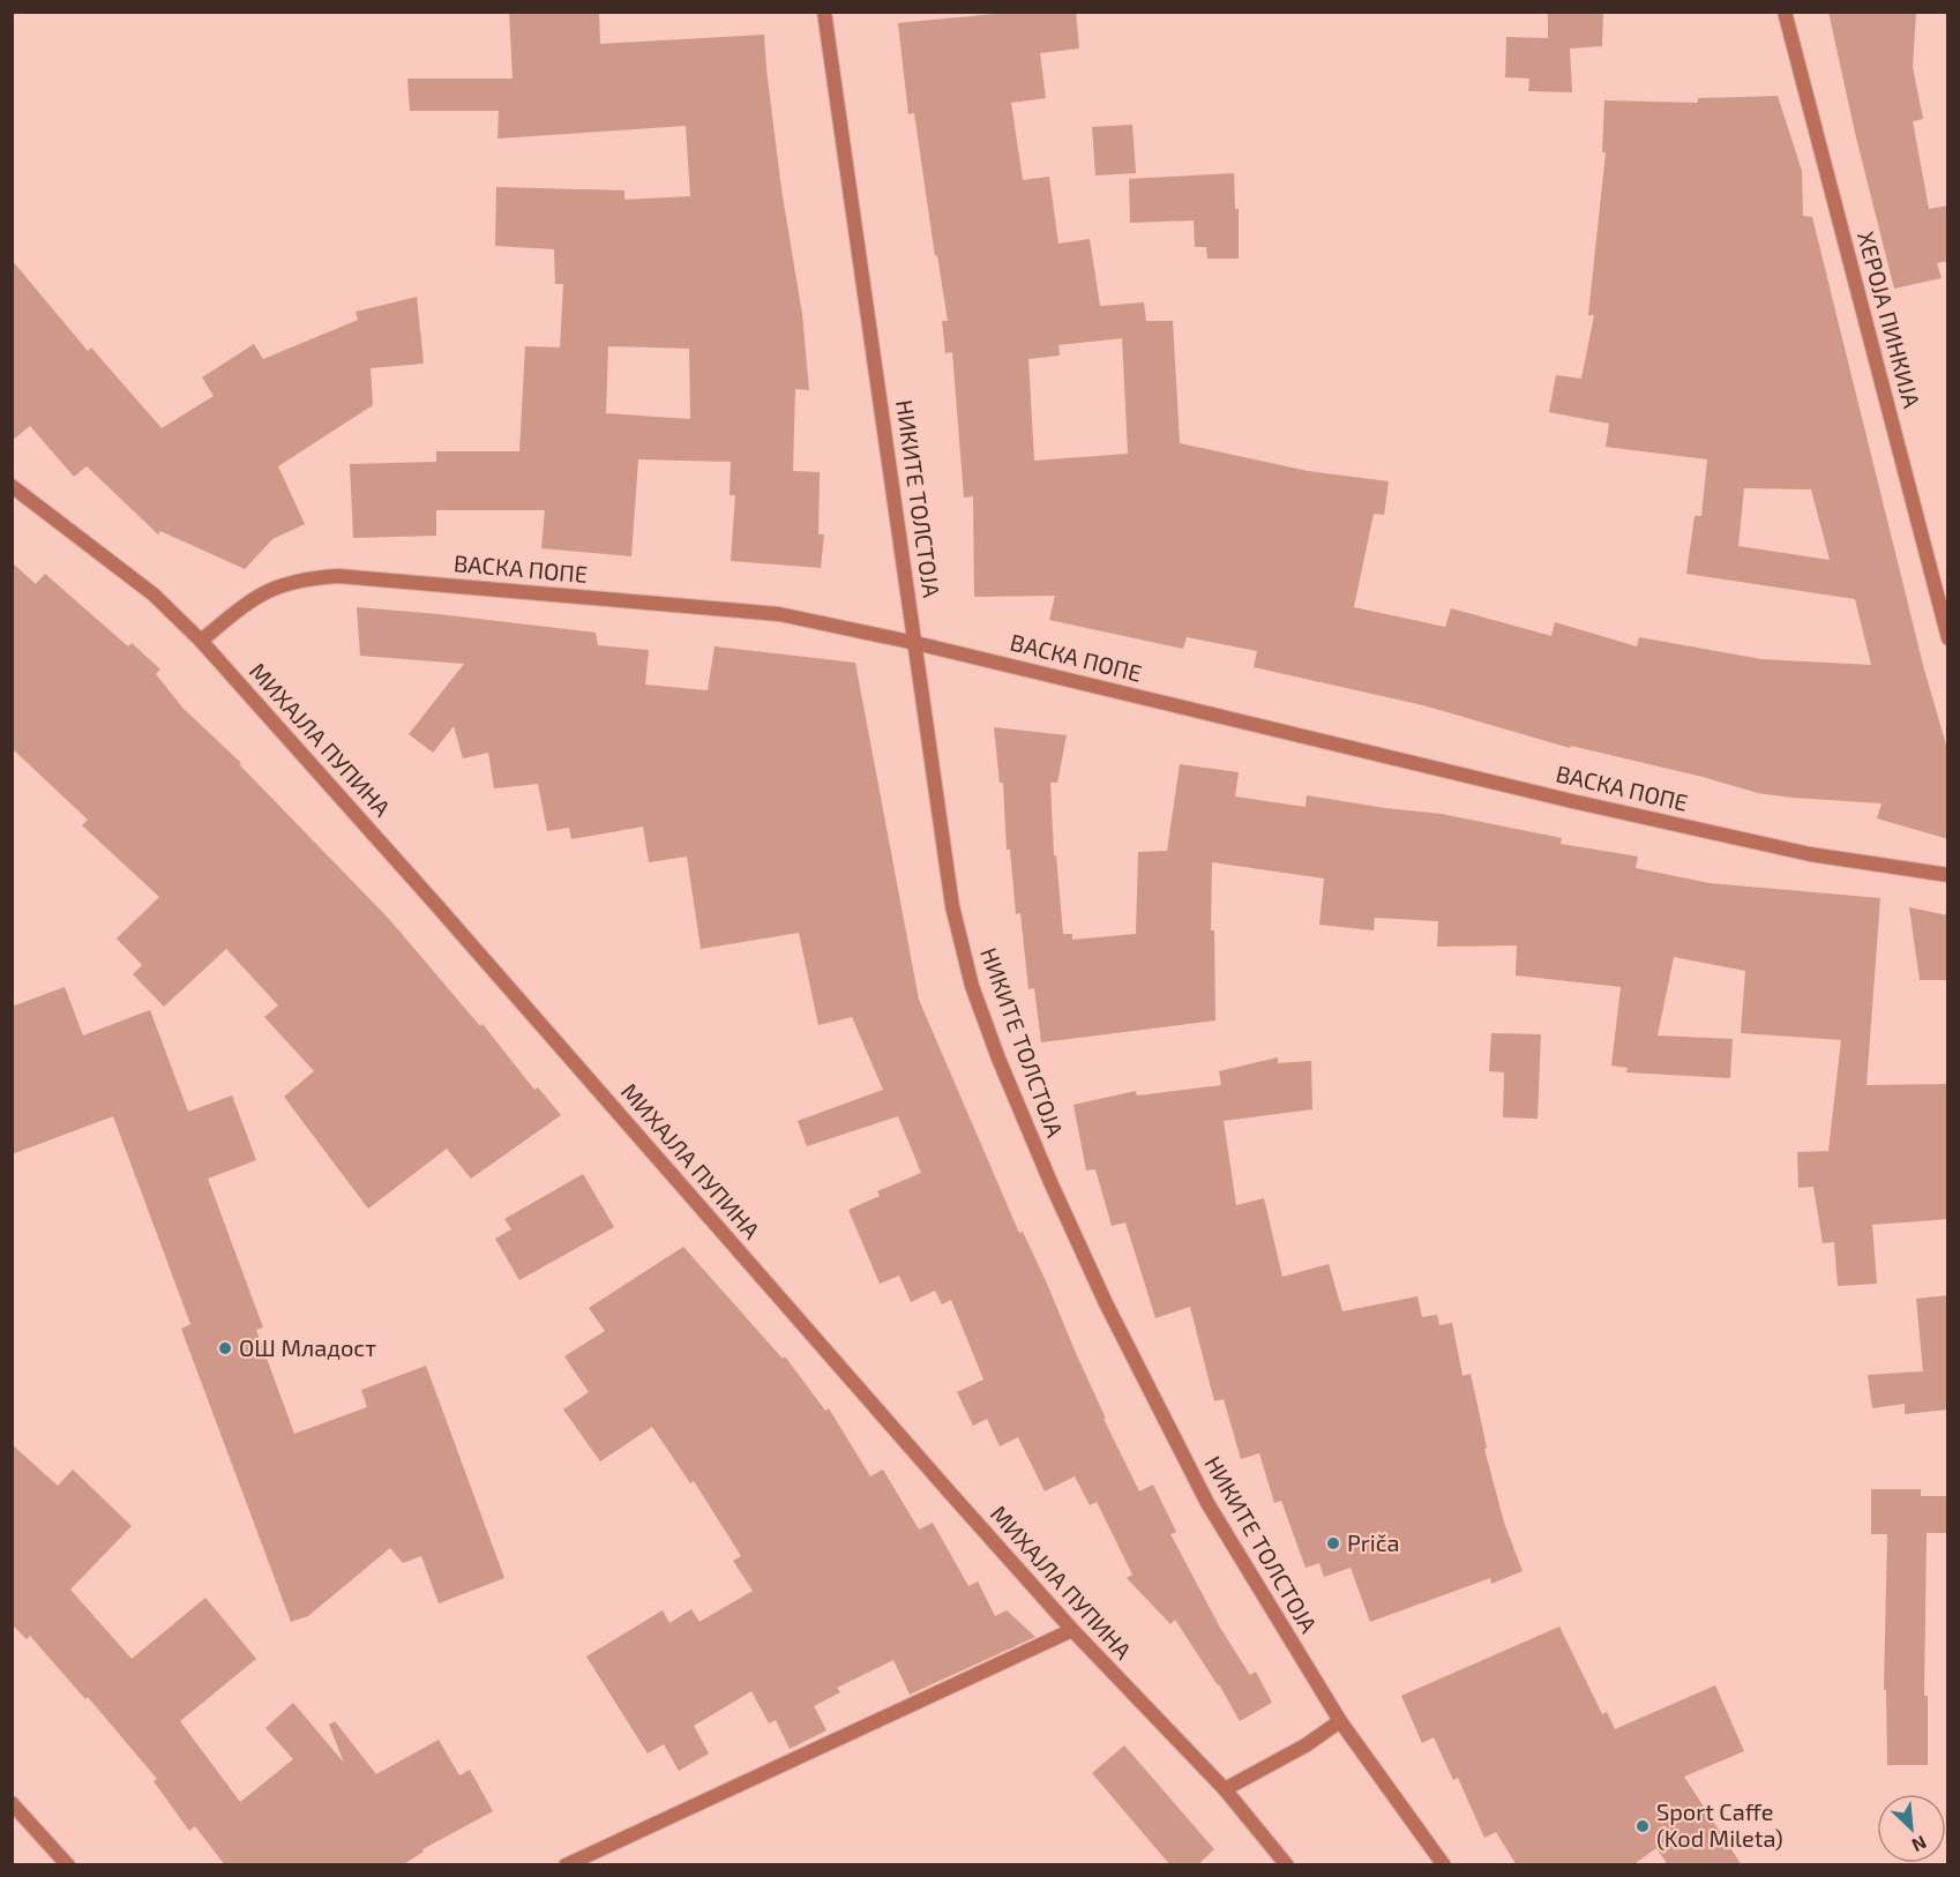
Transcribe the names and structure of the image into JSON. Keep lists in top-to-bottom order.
{
  "streets": {
    "street": [
      "ХЕРОЈА ПИНКИЈА",
      "НИКИТЕ ТОЛСТОЈА",
      "ВАСКА ПОПЕ",
      "МИХАЈЛА ПУПИНА"
    ]
  },
  "crossings": [
    ["НИКИТЕ ТОЛСТОЈА", "ВАСКА ПОПЕ"],
    ["ВАСКА ПОПЕ", "МИХАЈЛА ПУПИНА"]
  ],
  "places": ["ОШ Младост", "Priča", "Sport Caffe (Kod Mileta)"],
  "north": "bottom right"
}
